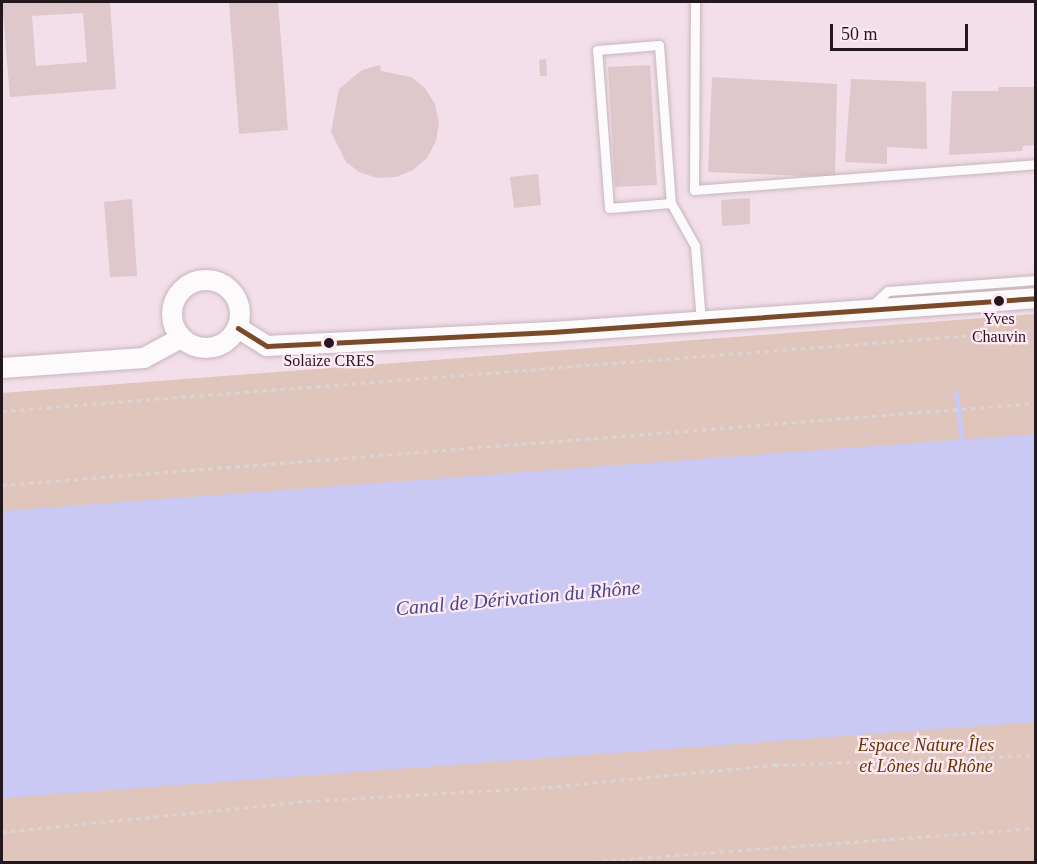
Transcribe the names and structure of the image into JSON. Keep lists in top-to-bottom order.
{
  "water": ["Canal de Dérivation du Rhône"],
  "parks": ["Espace Nature Îles et Lônes du Rhône"],
  "places": ["Yves Chauvin", "Solaize CRES"],
  "scale_bar": "50 m"
}
